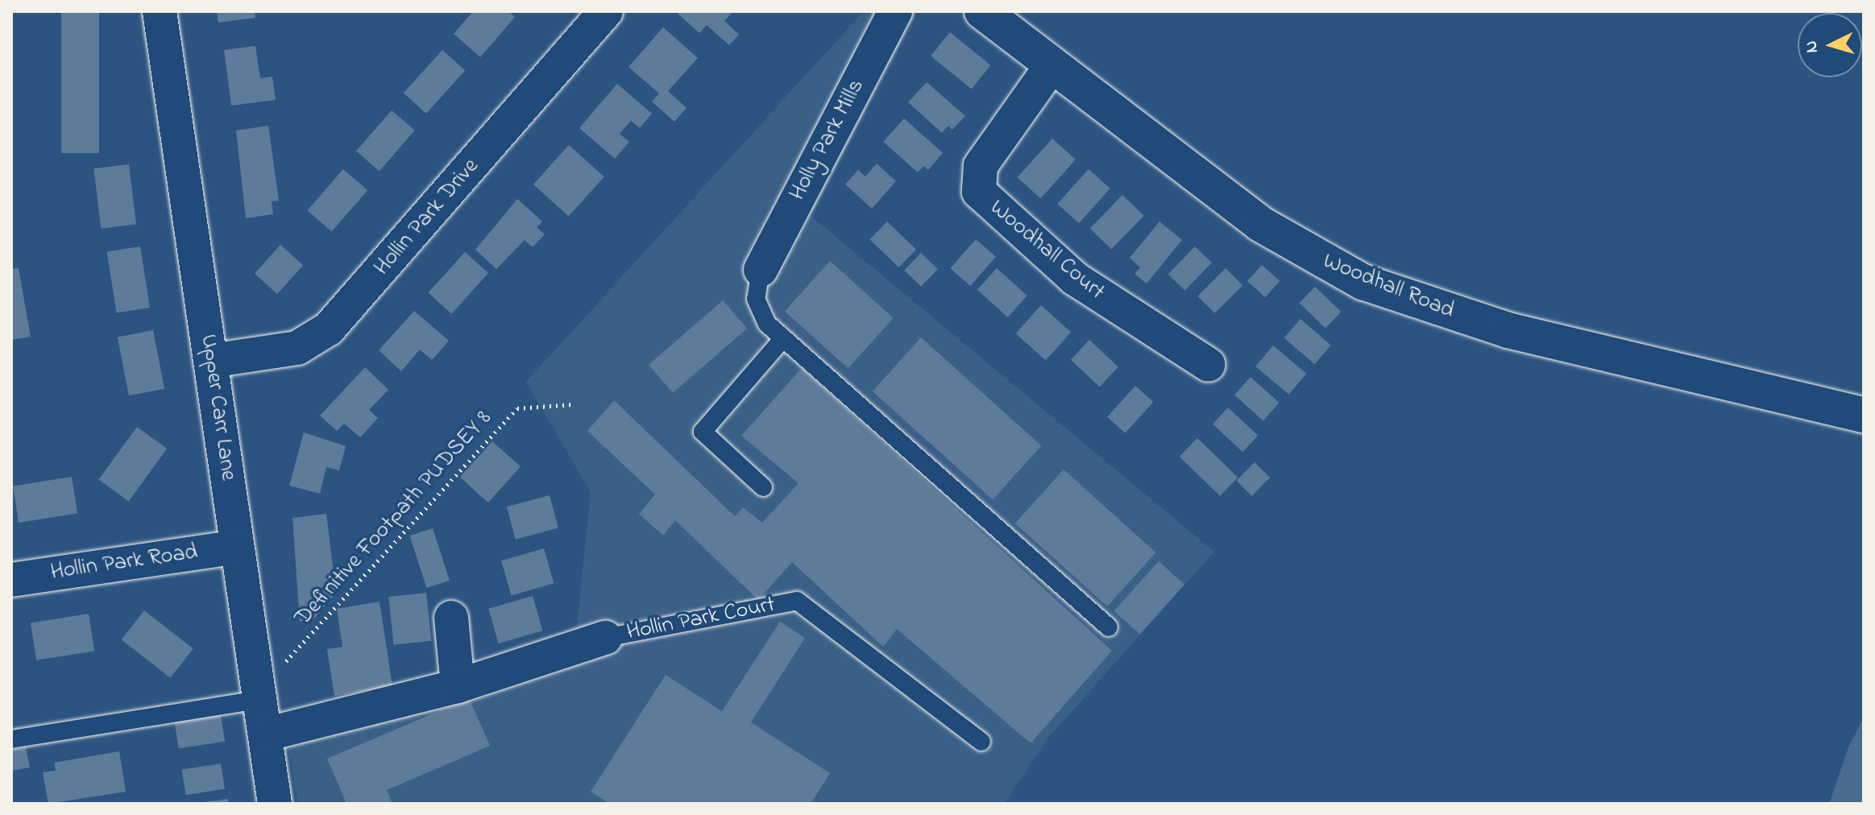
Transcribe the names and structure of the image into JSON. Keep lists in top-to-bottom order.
{
  "streets": {
    "street": [
      "Holly Park Mills",
      "Hollin Park Drive",
      "Woodhall Court",
      "Woodhall Road",
      "Upper Carr Lane",
      "Hollin Park Road",
      "Hollin Park Court"
    ],
    "path": ["Definitive Footpath PUDSEY 8"]
  },
  "crossings": [
    ["Hollin Park Drive", "Upper Carr Lane"],
    ["Woodhall Court", "Woodhall Road"],
    ["Upper Carr Lane", "Definitive Footpath PUDSEY 8"],
    ["Upper Carr Lane", "Hollin Park Road"],
    ["Upper Carr Lane", "Hollin Park Court"]
  ],
  "north": "left"
}
